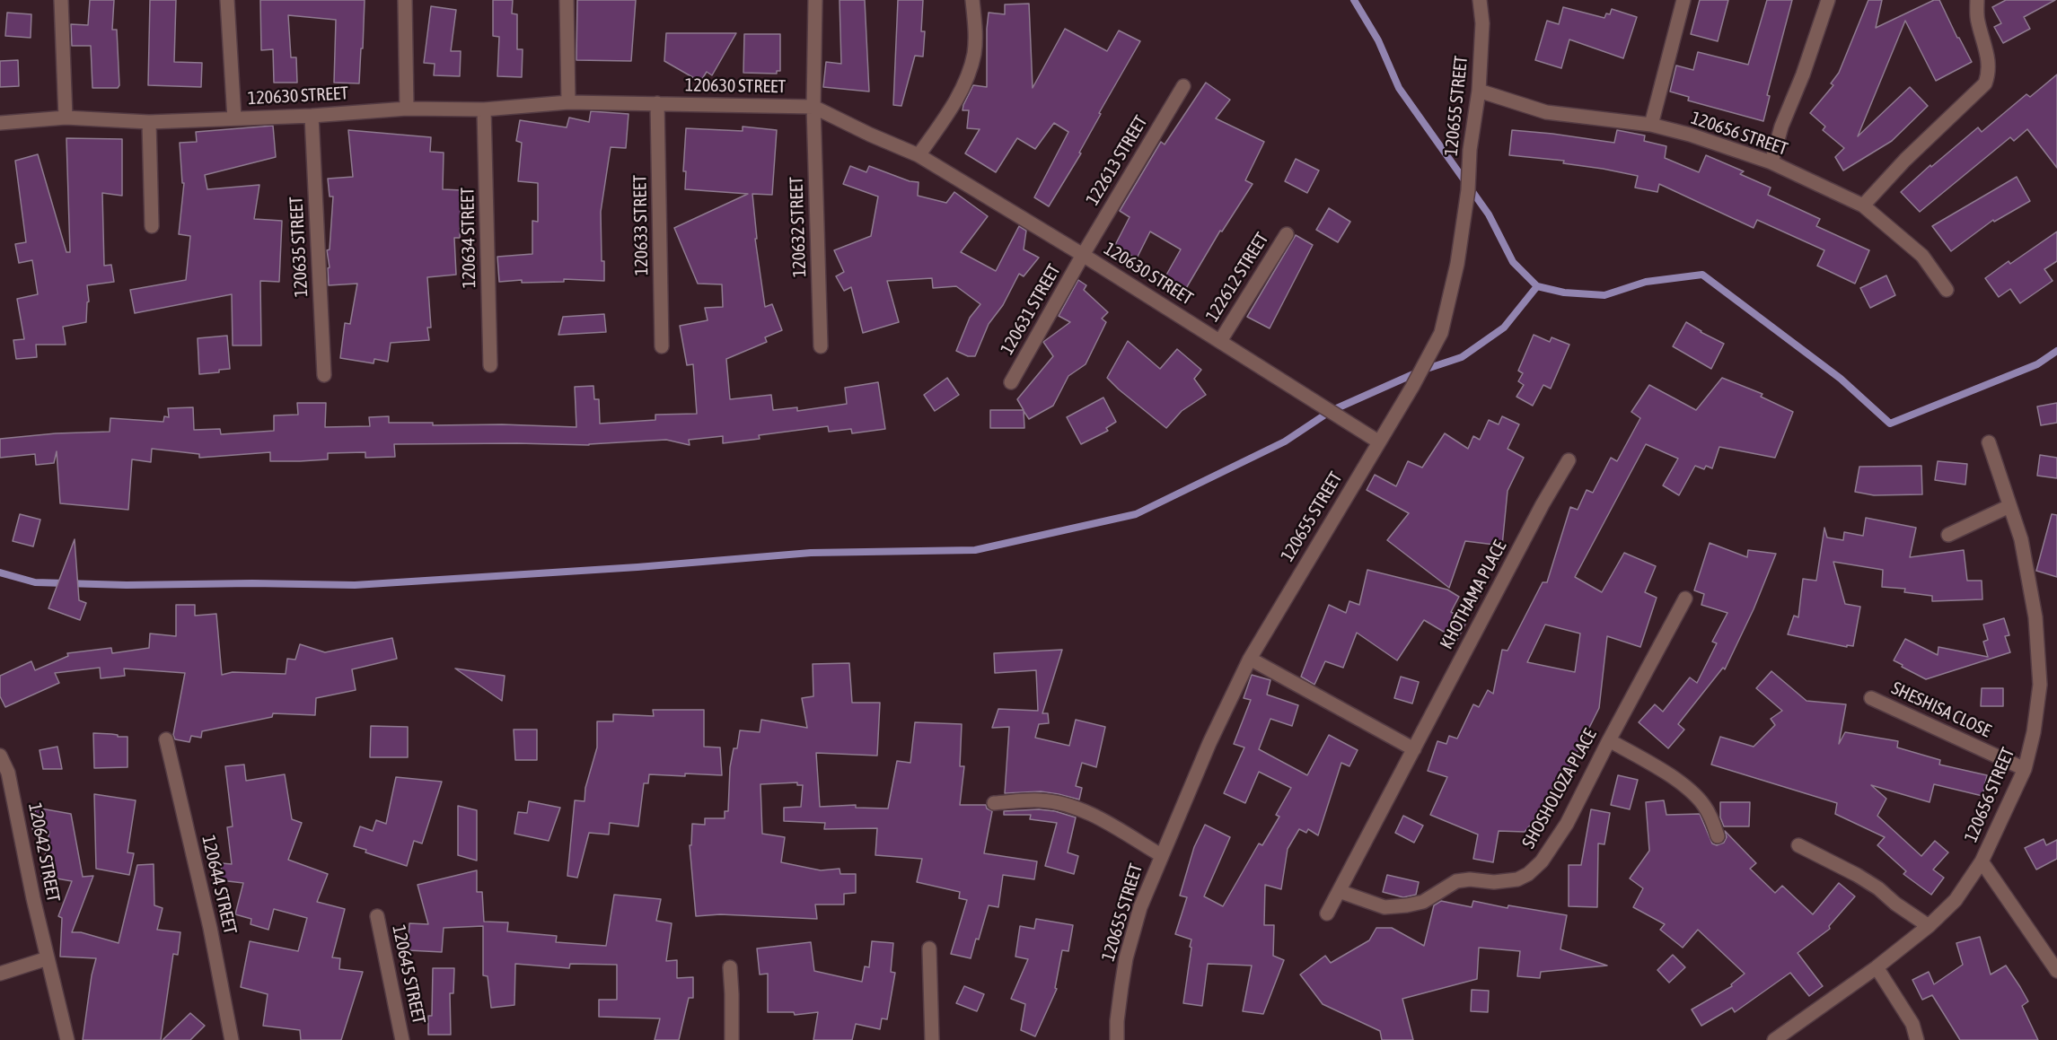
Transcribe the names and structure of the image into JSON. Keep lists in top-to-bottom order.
{
  "streets": {
    "street": [
      "120630 STREET",
      "120655 STREET",
      "120656 STREET",
      "122613 STREET",
      "120633 STREET",
      "120632 STREET",
      "120634 STREET",
      "120635 STREET",
      "122612 STREET",
      "120631 STREET",
      "KHOTHAMA PLACE",
      "SHESHISA CLOSE",
      "SHOSHOLOZA PLACE",
      "120642 STREET",
      "120644 STREET",
      "120645 STREET"
    ]
  },
  "crossings": [
    ["120630 STREET", "120655 STREET"],
    ["120630 STREET", "122613 STREET"],
    ["120630 STREET", "120633 STREET"],
    ["120630 STREET", "120632 STREET"],
    ["120630 STREET", "120634 STREET"],
    ["120630 STREET", "120635 STREET"],
    ["120630 STREET", "122612 STREET"],
    ["120630 STREET", "120631 STREET"],
    ["120655 STREET", "120656 STREET"],
    ["120656 STREET", "SHESHISA CLOSE"],
    ["122613 STREET", "120631 STREET"],
    ["KHOTHAMA PLACE", "SHOSHOLOZA PLACE"]
  ]
}
